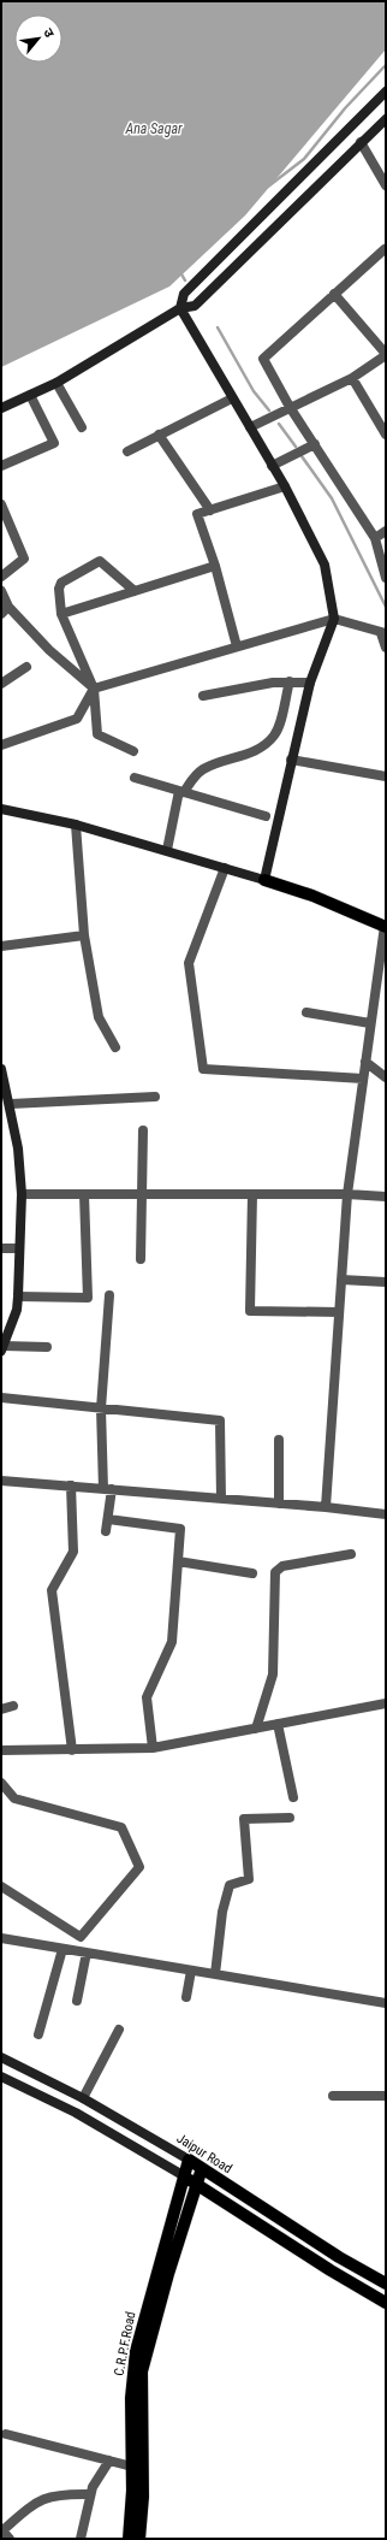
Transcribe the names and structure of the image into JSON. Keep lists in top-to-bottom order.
{
  "streets": {
    "main road": ["Jaipur Road", "C.R.P.F.Road"]
  },
  "crossings": [
    ["Jaipur Road", "C.R.P.F.Road"]
  ],
  "water": ["Ana Sagar"],
  "north": "top right"
}
